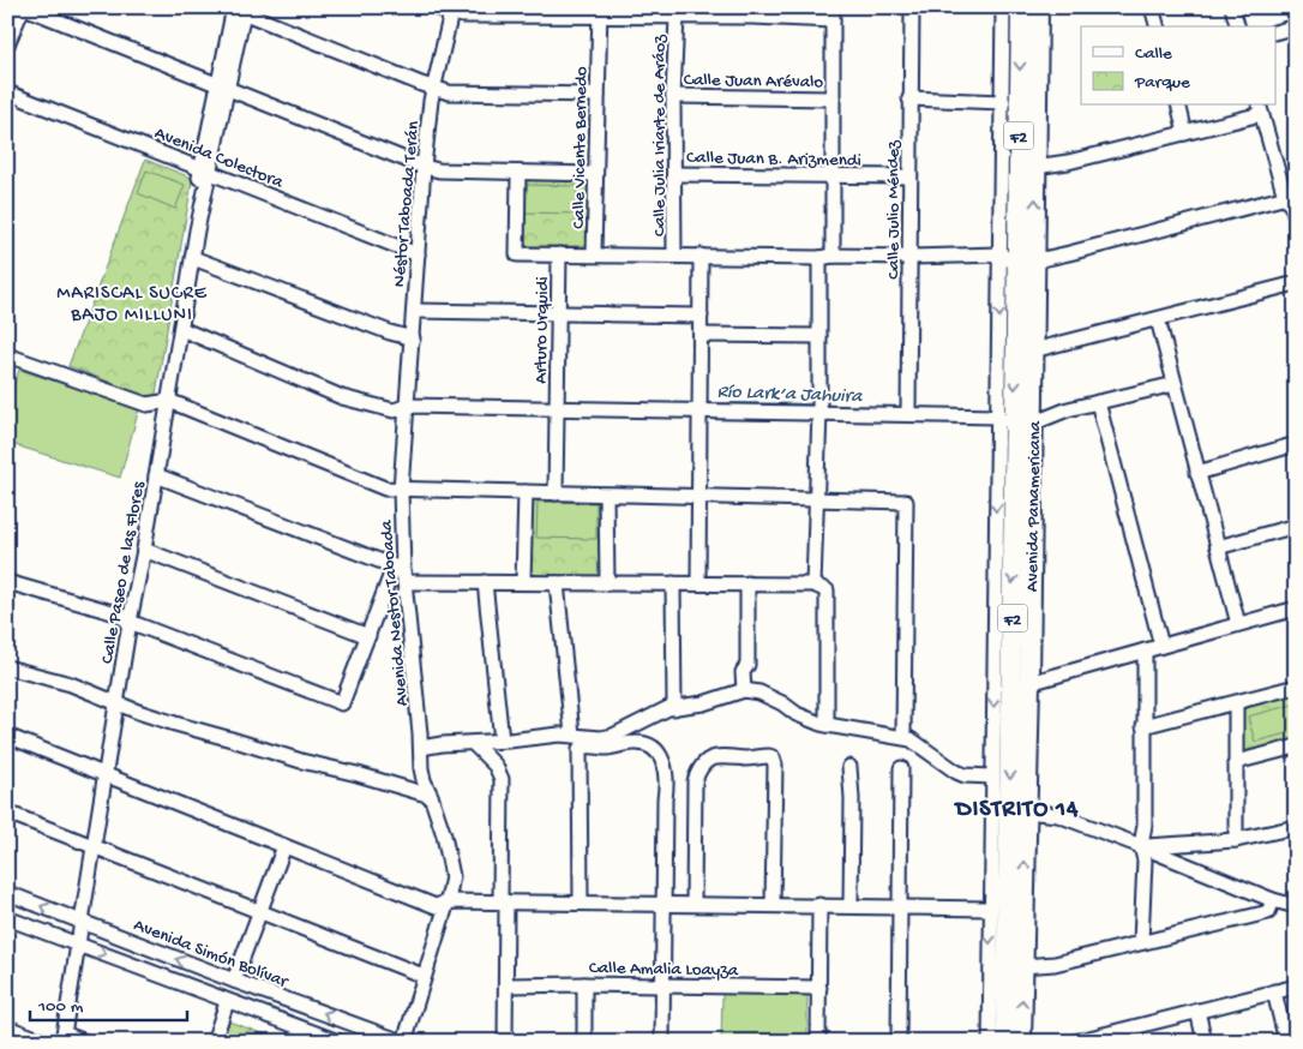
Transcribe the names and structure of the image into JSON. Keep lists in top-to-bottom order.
{
  "streets": {
    "highway": ["F2", "Avenida Panamericana"],
    "street": [
      "Calle Juan Arévalo",
      "Calle Julia Iriarte de Aráoz",
      "Calle Vicente Bernedo",
      "Avenida Colectora",
      "Calle Juan B. Arizmendi",
      "Néstor Taboada Terán",
      "Calle Julio Méndez",
      "Arturo Urquidi",
      "Calle Paseo de las Flores",
      "Avenida Nestor Taboada",
      "Avenida Simón Bolívar",
      "Calle Amalia Loayza"
    ]
  },
  "crossings": [
    ["Calle Juan Arévalo", "Calle Julia Iriarte de Aráoz"],
    ["Calle Julia Iriarte de Aráoz", "Calle Juan B. Arizmendi"],
    ["Calle Vicente Bernedo", "Arturo Urquidi"],
    ["Avenida Colectora", "Néstor Taboada Terán"],
    ["Avenida Colectora", "Calle Paseo de las Flores"],
    ["Calle Juan B. Arizmendi", "Calle Julio Méndez"],
    ["Néstor Taboada Terán", "Avenida Nestor Taboada"],
    ["Calle Paseo de las Flores", "Avenida Simón Bolívar"],
    ["Avenida Nestor Taboada", "Avenida Simón Bolívar"]
  ],
  "districts": ["MARISCAL SUCRE BAJO MILLUNI", "DISTRITO 14"],
  "water": ["Río Lark’a Jahuira"],
  "legend": ["Calle", "Parque"],
  "scale_bar": "100 m"
}
